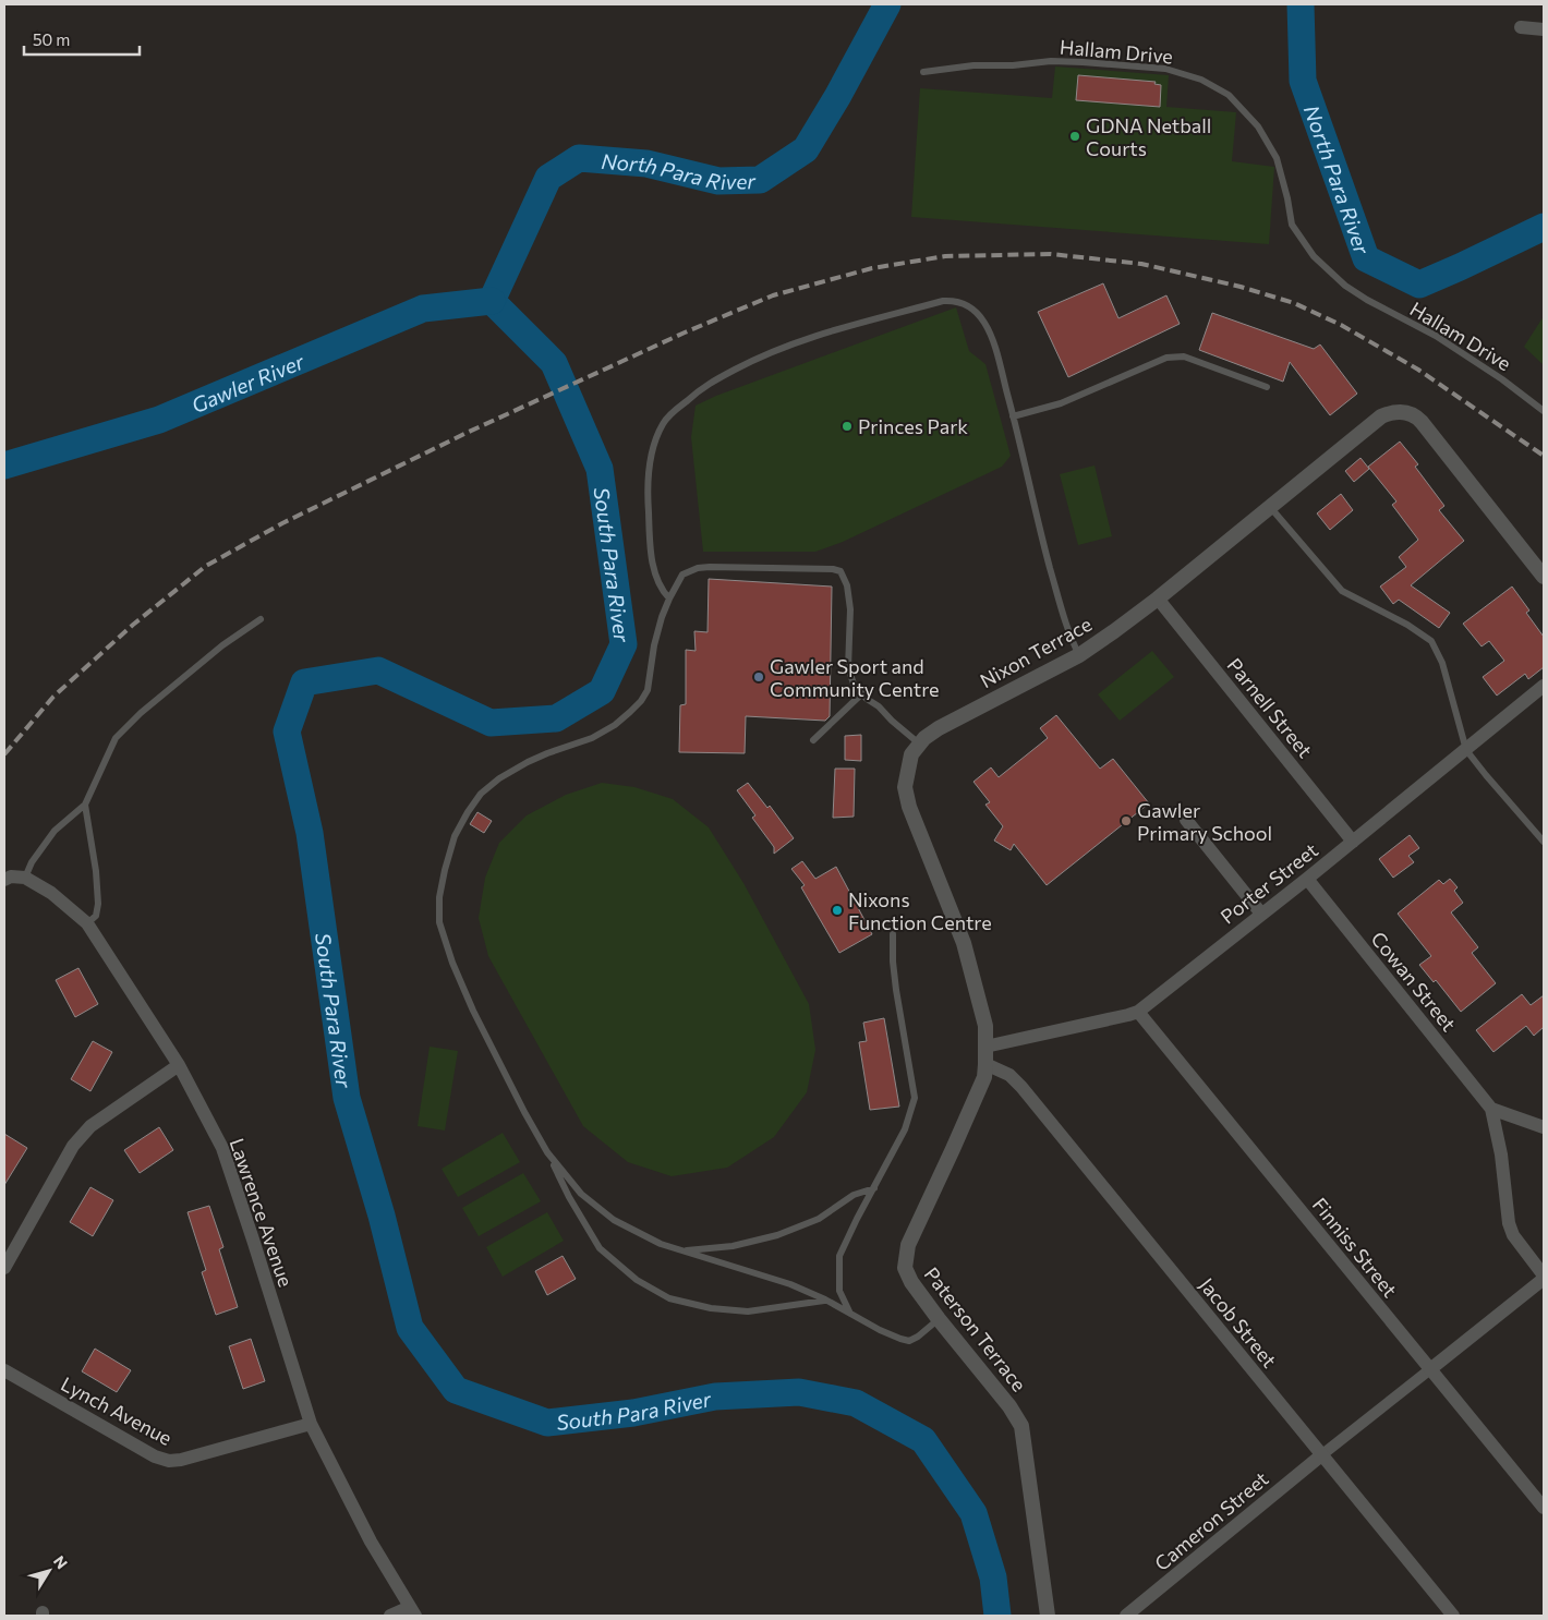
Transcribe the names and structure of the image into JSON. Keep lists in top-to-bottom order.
{
  "streets": {
    "street": [
      "Nixon Terrace",
      "Parnell Street",
      "Porter Street",
      "Cowan Street",
      "Lawrence Avenue",
      "Finniss Street",
      "Jacob Street",
      "Paterson Terrace",
      "Lynch Avenue",
      "Cameron Street"
    ],
    "lane": ["Hallam Drive"]
  },
  "crossings": [
    ["Nixon Terrace", "Parnell Street"],
    ["Parnell Street", "Porter Street"],
    ["Porter Street", "Cowan Street"],
    ["Porter Street", "Finniss Street"],
    ["Porter Street", "Paterson Terrace"],
    ["Lawrence Avenue", "Lynch Avenue"],
    ["Jacob Street", "Paterson Terrace"],
    ["Jacob Street", "Cameron Street"]
  ],
  "water": ["North Para River", "Gawler River", "South Para River"],
  "places": [
    "GDNA Netball Courts",
    "Princes Park",
    "Gawler Sport and Community Centre",
    "Gawler Primary School",
    "Nixons Function Centre"
  ],
  "scale_bar": "50 m",
  "north": "top right"
}
